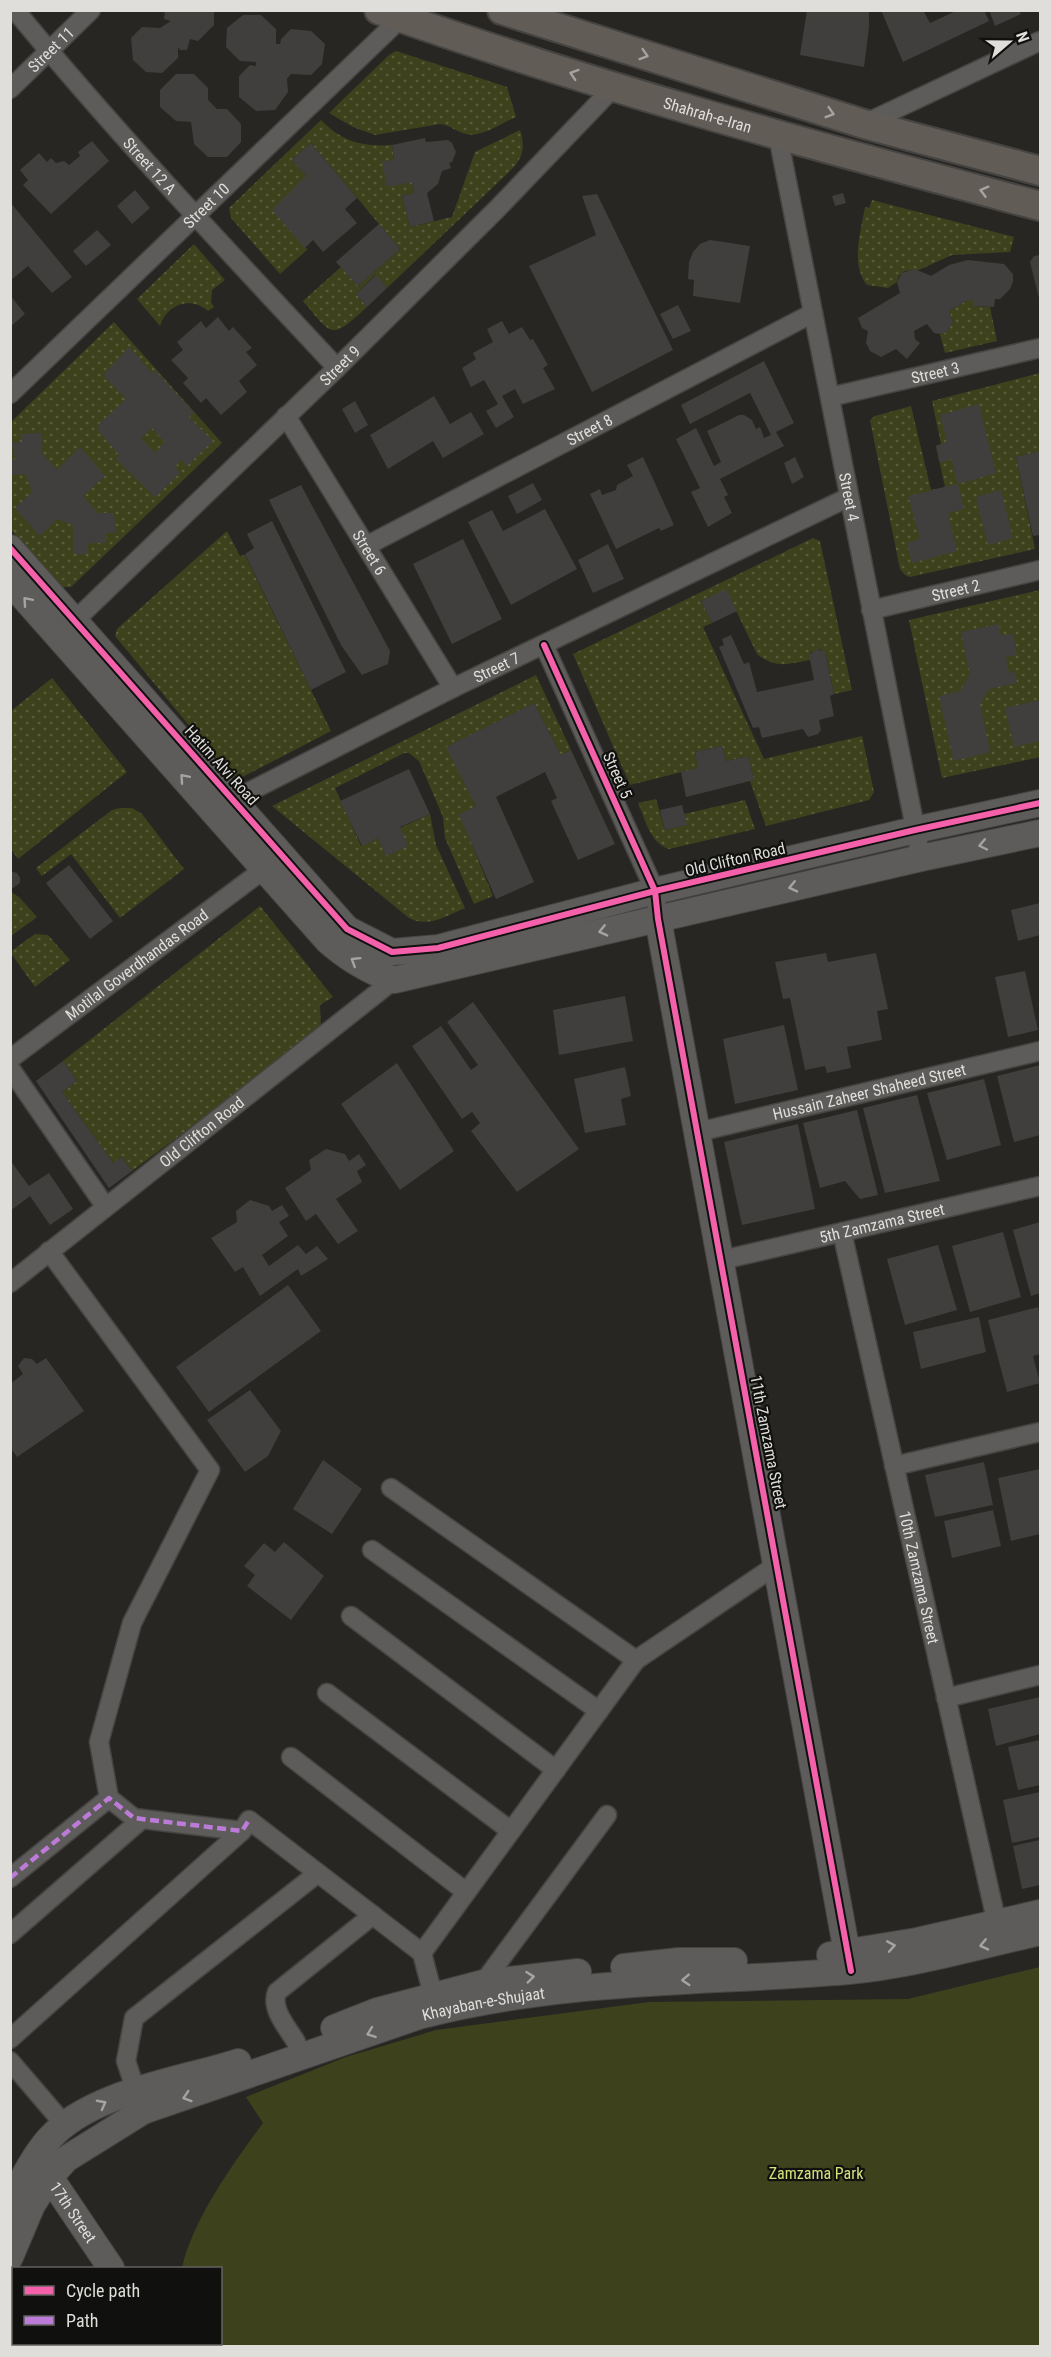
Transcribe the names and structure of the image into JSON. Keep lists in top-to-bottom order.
{
  "streets": {
    "main road": ["Shahrah-e-Iran"],
    "street": [
      "Street 11",
      "Street 12 A",
      "Street 10",
      "Street 9",
      "Street 3",
      "Street 8",
      "Street 4",
      "Street 6",
      "Street 2",
      "Street 7",
      "Hatim Alvi Road",
      "Street 5",
      "Old Clifton Road",
      "Motilal Goverdhandas Road",
      "Hussain Zaheer Shaheed Street",
      "5th Zamzama Street",
      "11th Zamzama Street",
      "10th Zamzama Street",
      "Khayaban-e-Shujaat",
      "17th Street"
    ]
  },
  "crossings": [
    ["Street 11", "Street 12 A"],
    ["Shahrah-e-Iran", "Street 10"],
    ["Shahrah-e-Iran", "Street 9"],
    ["Shahrah-e-Iran", "Street 4"],
    ["Street 12 A", "Street 10"],
    ["Street 12 A", "Street 9"],
    ["Street 9", "Street 6"],
    ["Street 9", "Hatim Alvi Road"],
    ["Street 3", "Street 4"],
    ["Street 8", "Street 4"],
    ["Street 8", "Street 6"],
    ["Street 4", "Street 2"],
    ["Street 4", "Street 7"],
    ["Street 4", "Old Clifton Road"],
    ["Street 6", "Street 7"],
    ["Street 7", "Hatim Alvi Road"],
    ["Street 7", "Street 5"],
    ["Hatim Alvi Road", "Old Clifton Road"],
    ["Hatim Alvi Road", "Motilal Goverdhandas Road"],
    ["Street 5", "Old Clifton Road"],
    ["Street 5", "11th Zamzama Street"],
    ["Old Clifton Road", "11th Zamzama Street"],
    ["Hussain Zaheer Shaheed Street", "11th Zamzama Street"],
    ["5th Zamzama Street", "11th Zamzama Street"],
    ["5th Zamzama Street", "10th Zamzama Street"],
    ["11th Zamzama Street", "Khayaban-e-Shujaat"],
    ["10th Zamzama Street", "Khayaban-e-Shujaat"],
    ["Khayaban-e-Shujaat", "17th Street"]
  ],
  "parks": ["Zamzama Park"],
  "legend": ["Cycle path", "Path"],
  "north": "right"
}
